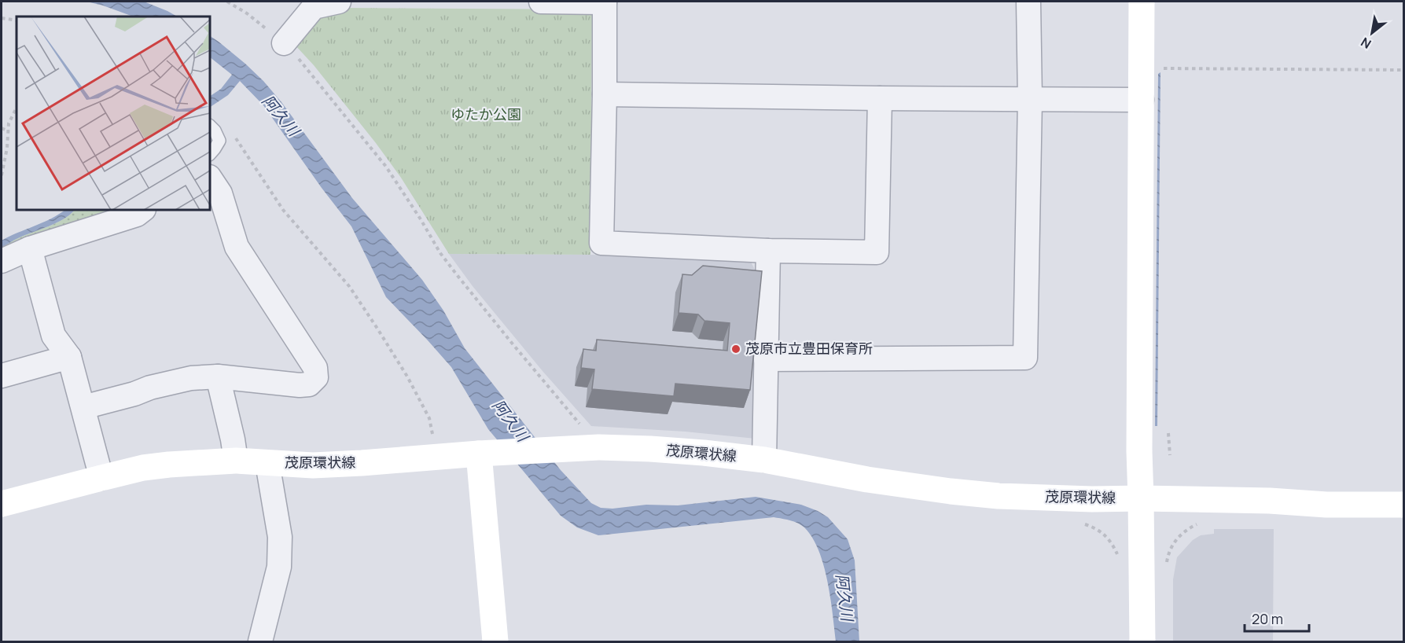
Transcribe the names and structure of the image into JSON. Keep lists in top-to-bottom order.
{
  "streets": {
    "main road": ["茂原環状線"]
  },
  "water": ["阿久川"],
  "parks": ["ゆたか公園"],
  "places": ["茂原市立豊田保育所"],
  "scale_bar": "20 m",
  "north": "bottom left"
}
